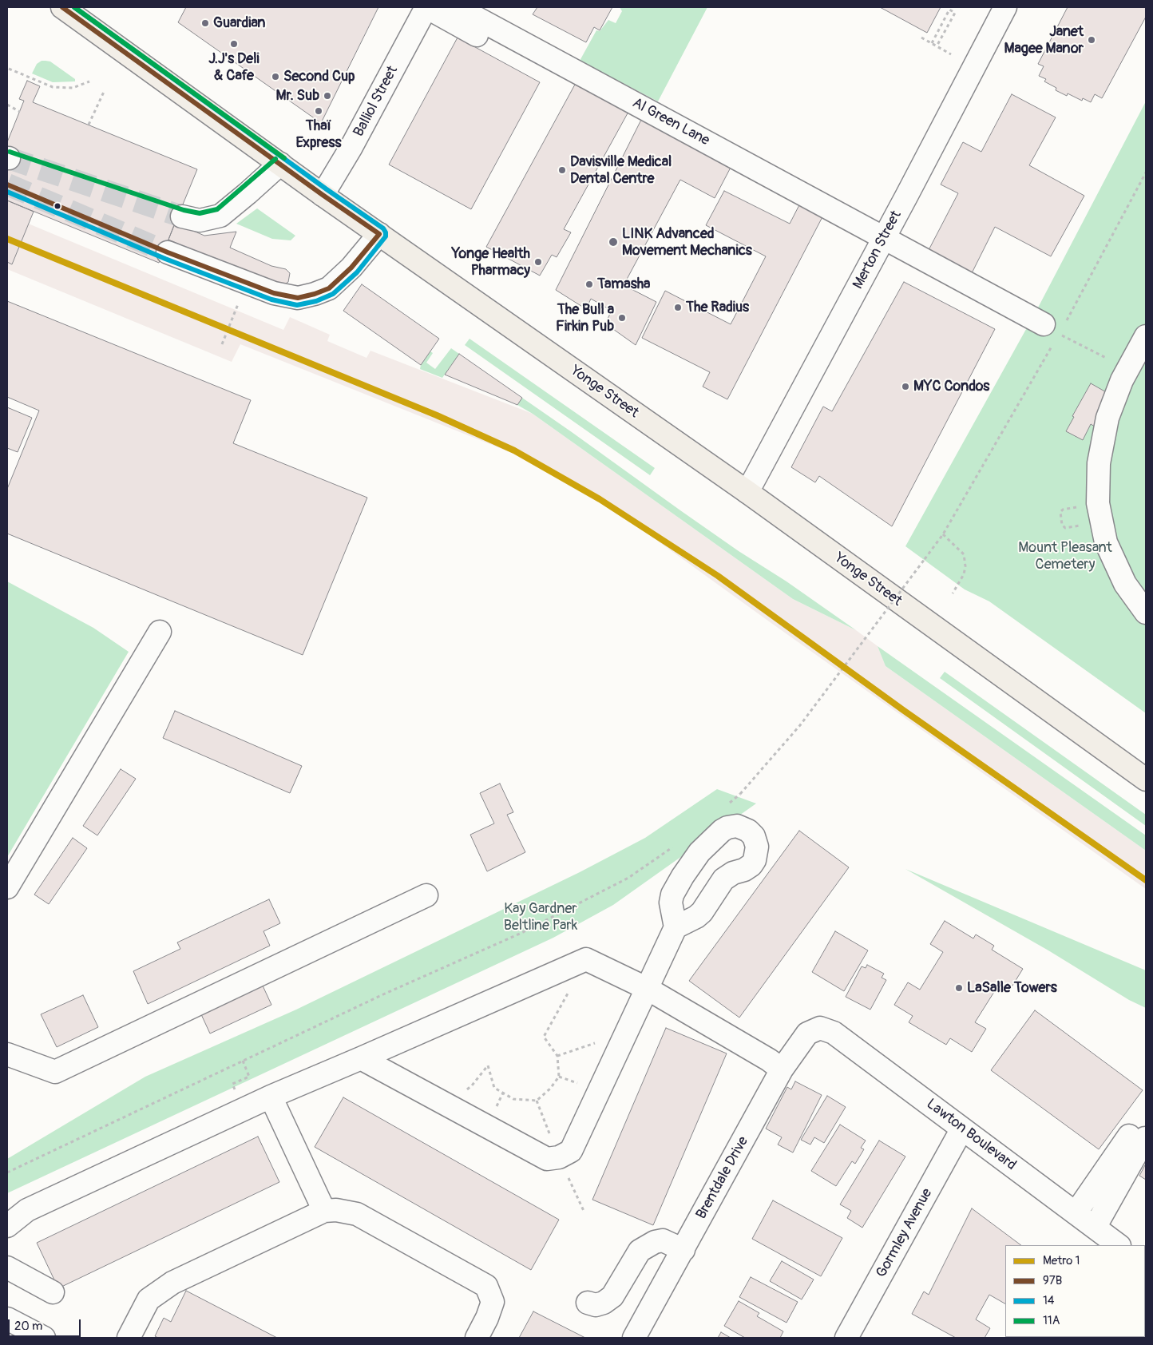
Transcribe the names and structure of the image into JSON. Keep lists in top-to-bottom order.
{
  "streets": {
    "main road": ["Yonge Street"],
    "street": [
      "Balliol Street",
      "Al Green Lane",
      "Merton Street",
      "Lawton Boulevard",
      "Brentdale Drive",
      "Gormley Avenue"
    ]
  },
  "crossings": [
    ["Balliol Street", "Yonge Street"],
    ["Al Green Lane", "Merton Street"],
    ["Merton Street", "Yonge Street"],
    ["Lawton Boulevard", "Brentdale Drive"],
    ["Lawton Boulevard", "Gormley Avenue"]
  ],
  "parks": ["Mount Pleasant Cemetery", "Kay Gardner Beltline Park"],
  "places": [
    "Guardian",
    "Janet Magee Manor",
    "J.J's Deli & Cafe",
    "Second Cup",
    "Mr. Sub",
    "Thaï Express",
    "Davisville Medical Dental Centre",
    "LINK Advanced Movement Mechanics",
    "Yonge Health Pharmacy",
    "Tamasha",
    "The Radius",
    "The Bull a Firkin Pub",
    "MYC Condos",
    "LaSalle Towers"
  ],
  "lines": [
    "transit line 97B",
    "transit line 14",
    "transit line 11A",
    "metro line 1"
  ],
  "legend": [
    "Metro 1",
    "97B",
    "14",
    "11A"
  ],
  "scale_bar": "20 m"
}
